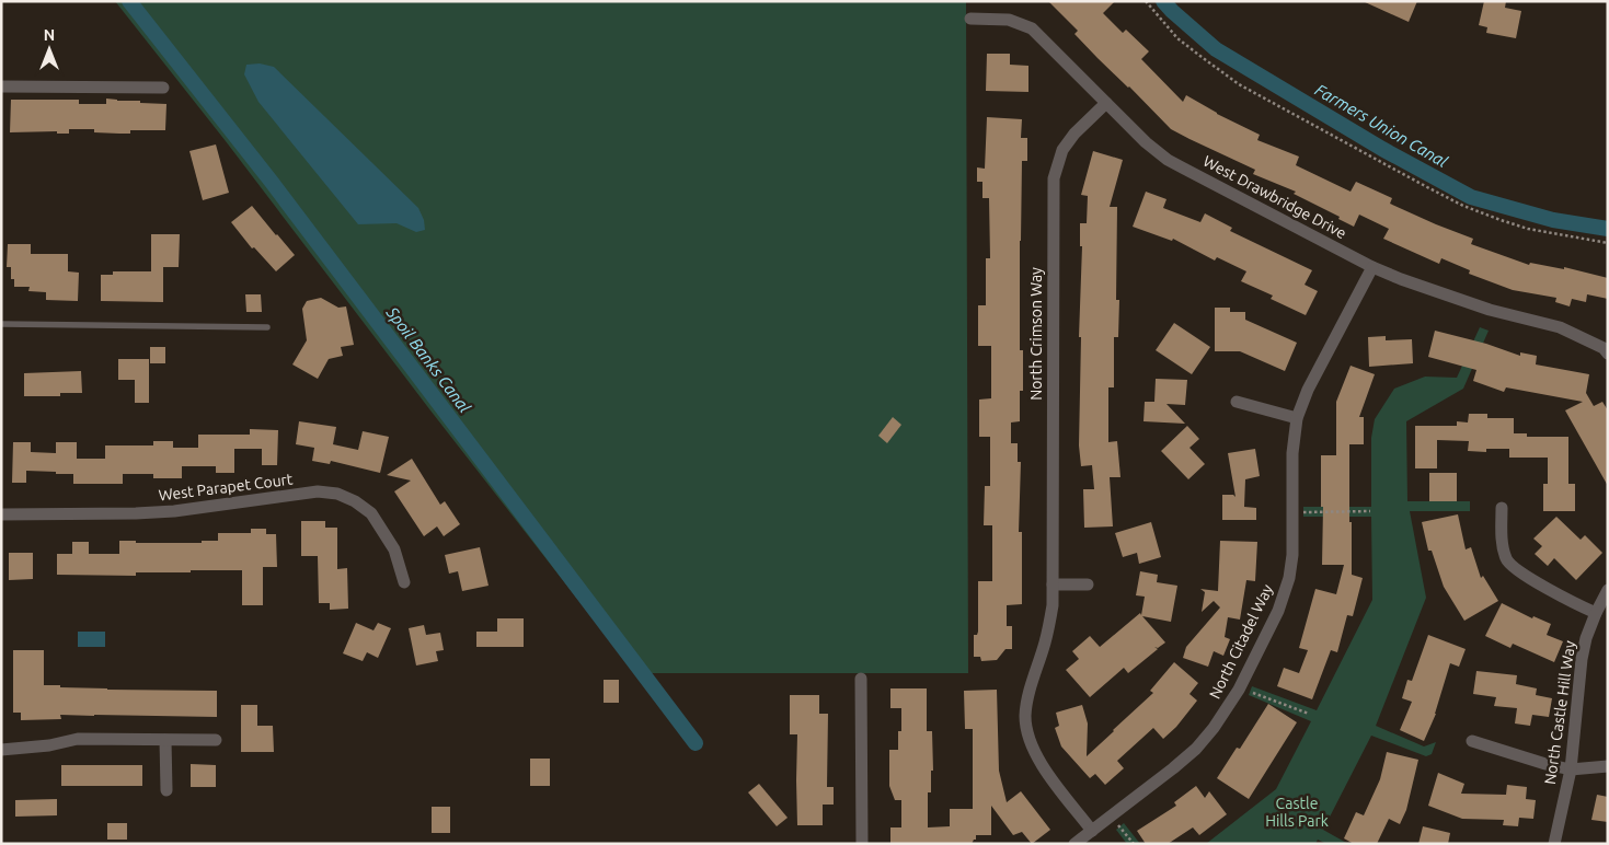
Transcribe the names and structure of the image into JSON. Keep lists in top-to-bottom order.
{
  "streets": {
    "street": [
      "West Drawbridge Drive",
      "North Crimson Way",
      "West Parapet Court",
      "North Citadel Way",
      "North Castle Hill Way"
    ]
  },
  "crossings": [
    ["West Drawbridge Drive", "North Crimson Way"],
    ["West Drawbridge Drive", "North Citadel Way"],
    ["North Crimson Way", "North Citadel Way"]
  ],
  "water": ["Farmers Union Canal", "Spoil Banks Canal"],
  "parks": ["Castle Hills Park"],
  "north": "top"
}
